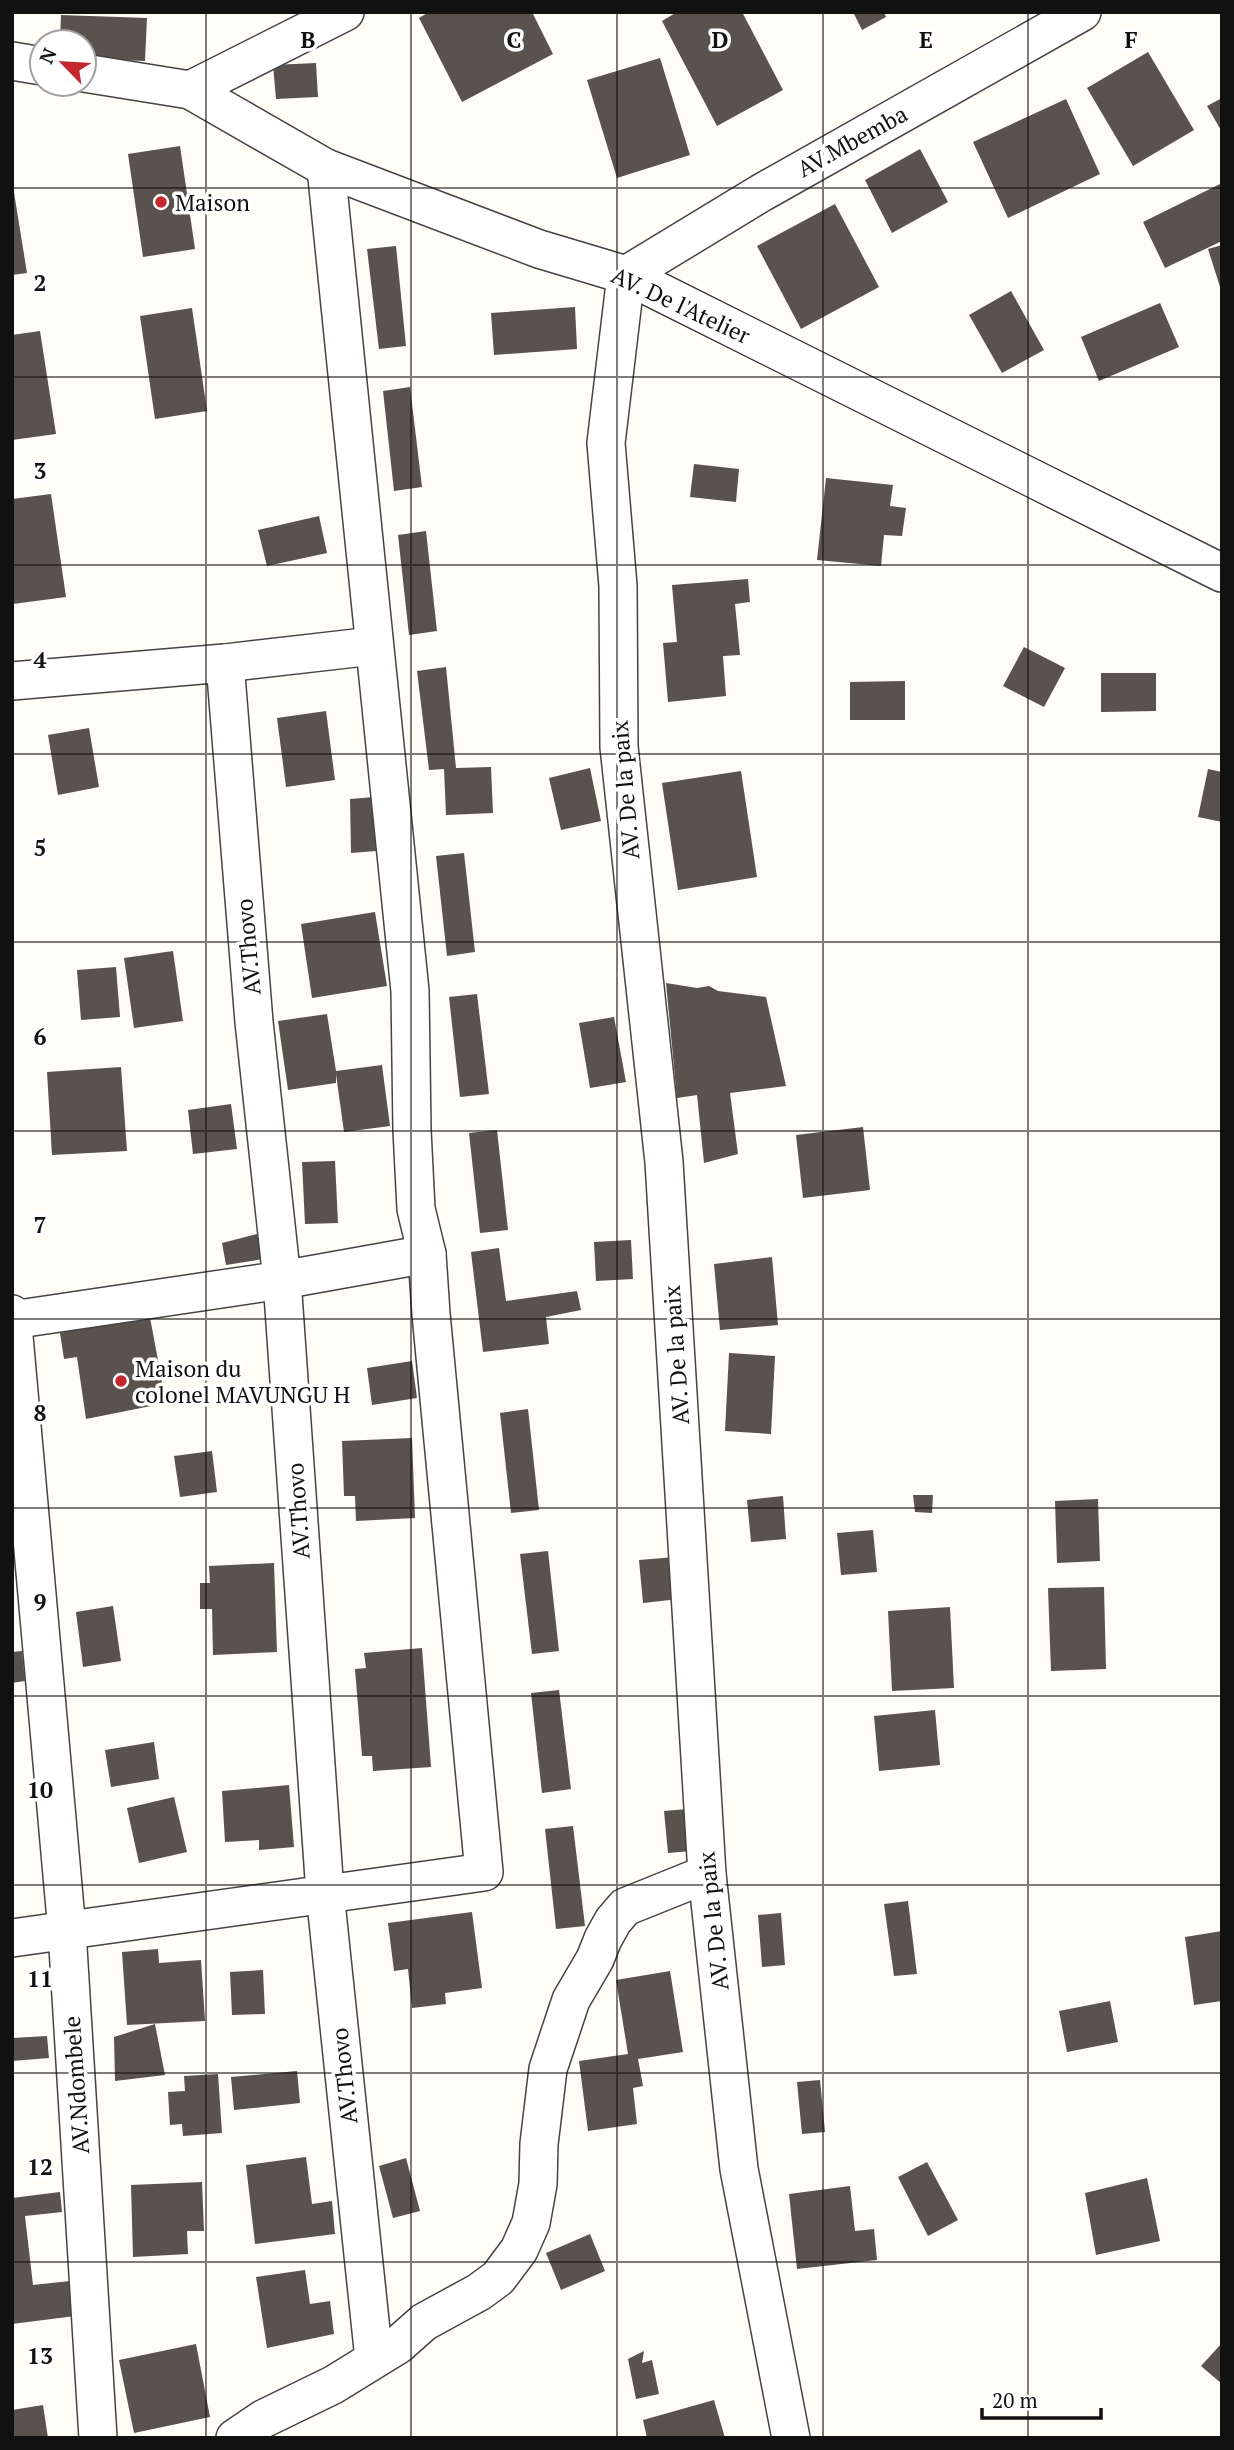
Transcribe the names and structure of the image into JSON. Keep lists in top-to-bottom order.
{
  "streets": {
    "street": [
      "AV.Mbemba",
      "AV. De l'Atelier",
      "AV. De la paix",
      "AV.Thovo",
      "AV.Ndombele"
    ]
  },
  "crossings": [
    ["AV.Mbemba", "AV. De l'Atelier"],
    ["AV.Mbemba", "AV. De la paix"],
    ["AV. De l'Atelier", "AV. De la paix"]
  ],
  "places": ["Maison", "Maison du colonel MAVUNGU H"],
  "scale_bar": "20 m",
  "north": "top left",
  "grid": {
    "columns": [
      "B",
      "C",
      "D",
      "E",
      "F"
    ],
    "rows": [
      "2",
      "3",
      "4",
      "5",
      "6",
      "7",
      "8",
      "9",
      "10",
      "11",
      "12",
      "13"
    ]
  }
}
